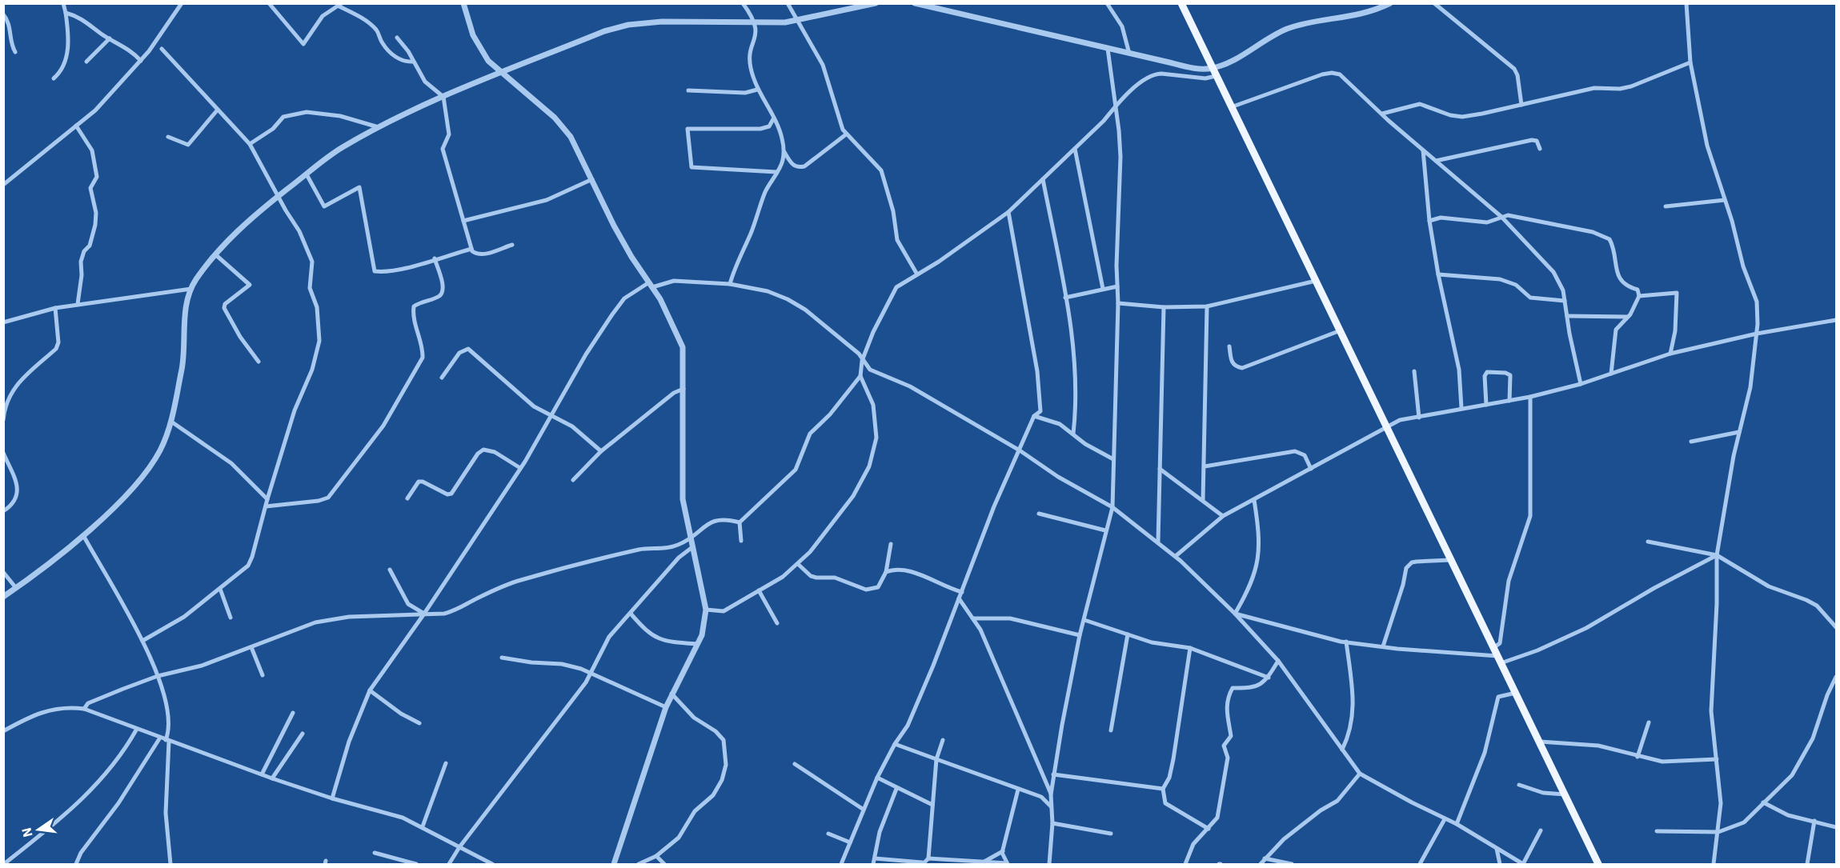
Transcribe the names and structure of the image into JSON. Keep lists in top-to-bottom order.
{
  "north": "left"
}
